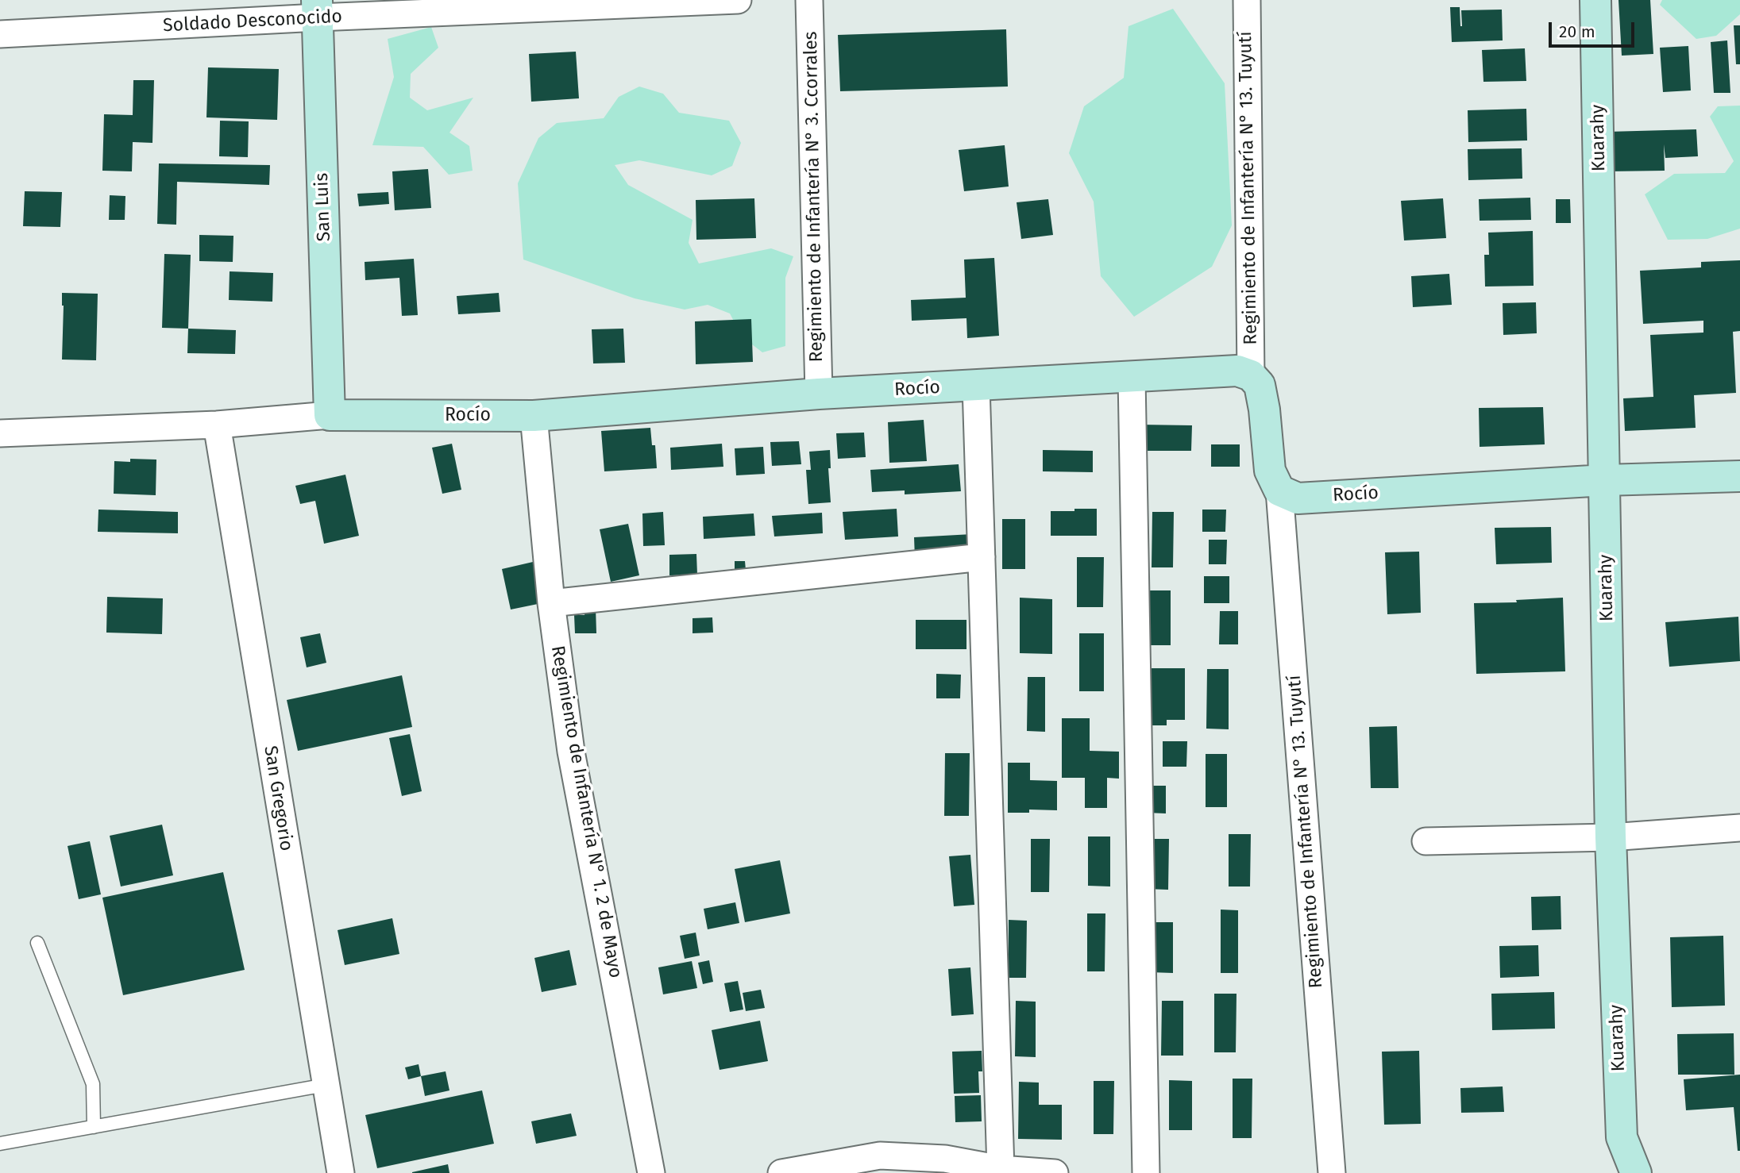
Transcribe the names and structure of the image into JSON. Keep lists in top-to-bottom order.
{
  "streets": {
    "street": [
      "Soldado Desconocido",
      "Kuarahy",
      "Regimiento de Infantería N° 13. Tuyutí",
      "Regimiento de Infantería N° 3. Ccorrales",
      "San Luis",
      "Rocío",
      "San Gregorio",
      "Regimiento de Infantería N° 1. 2 de Mayo"
    ]
  },
  "crossings": [
    ["Soldado Desconocido", "San Luis"],
    ["Kuarahy", "Rocío"],
    ["Regimiento de Infantería N° 13. Tuyutí", "Rocío"],
    ["Regimiento de Infantería N° 3. Ccorrales", "Rocío"],
    ["San Luis", "Rocío"],
    ["Rocío", "San Gregorio"],
    ["Rocío", "Regimiento de Infantería N° 1. 2 de Mayo"]
  ],
  "scale_bar": "20 m"
}
